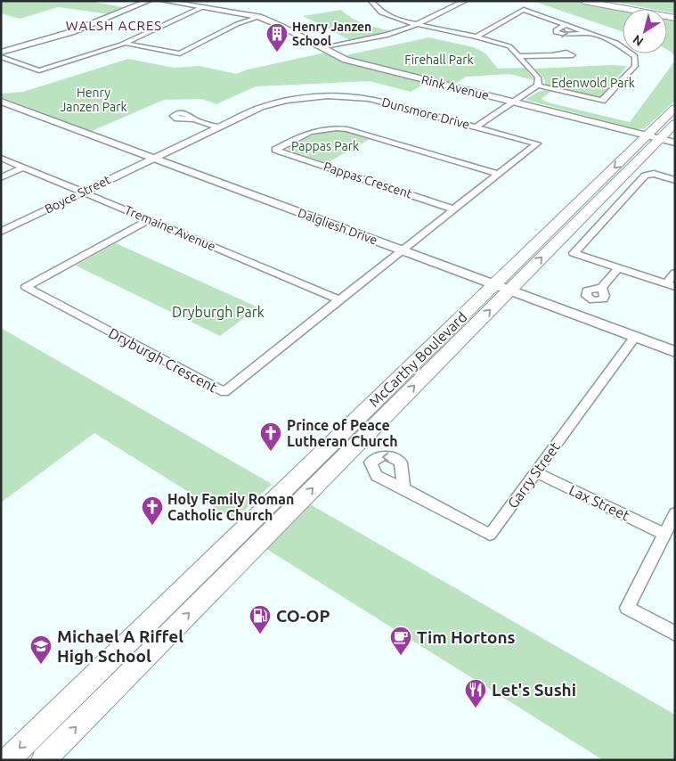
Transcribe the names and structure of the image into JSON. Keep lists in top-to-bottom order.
{
  "streets": {
    "main road": ["McCarthy Boulevard"],
    "street": [
      "Rink Avenue",
      "Dunsmore Drive",
      "Pappas Crescent",
      "Boyce Street",
      "Dalgliesh Drive",
      "Tremaine Avenue",
      "Dryburgh Crescent",
      "Garry Street",
      "Lax Street"
    ]
  },
  "crossings": [
    ["Rink Avenue", "McCarthy Boulevard"],
    ["Dunsmore Drive", "Pappas Crescent"],
    ["Dunsmore Drive", "Boyce Street"],
    ["Dunsmore Drive", "Dalgliesh Drive"],
    ["Dunsmore Drive", "Dryburgh Crescent"],
    ["Boyce Street", "Dalgliesh Drive"],
    ["Boyce Street", "Tremaine Avenue"],
    ["Dalgliesh Drive", "McCarthy Boulevard"],
    ["Dalgliesh Drive", "Dryburgh Crescent"],
    ["Dalgliesh Drive", "Garry Street"],
    ["Tremaine Avenue", "Dryburgh Crescent"],
    ["Garry Street", "Lax Street"]
  ],
  "districts": ["WALSH ACRES"],
  "parks": [
    "Firehall Park",
    "Edenwold Park",
    "Henry Janzen Park",
    "Pappas Park",
    "Dryburgh Park"
  ],
  "places": {
    "building": ["Henry Janzen School"],
    "church": ["Prince of Peace Lutheran Church", "Holy Family Roman Catholic Church"],
    "fuel station": ["CO-OP"],
    "cafe": ["Tim Hortons"],
    "school or university": ["Michael A Riffel High School"],
    "restaurant": ["Let's Sushi"]
  },
  "north": "bottom left"
}
